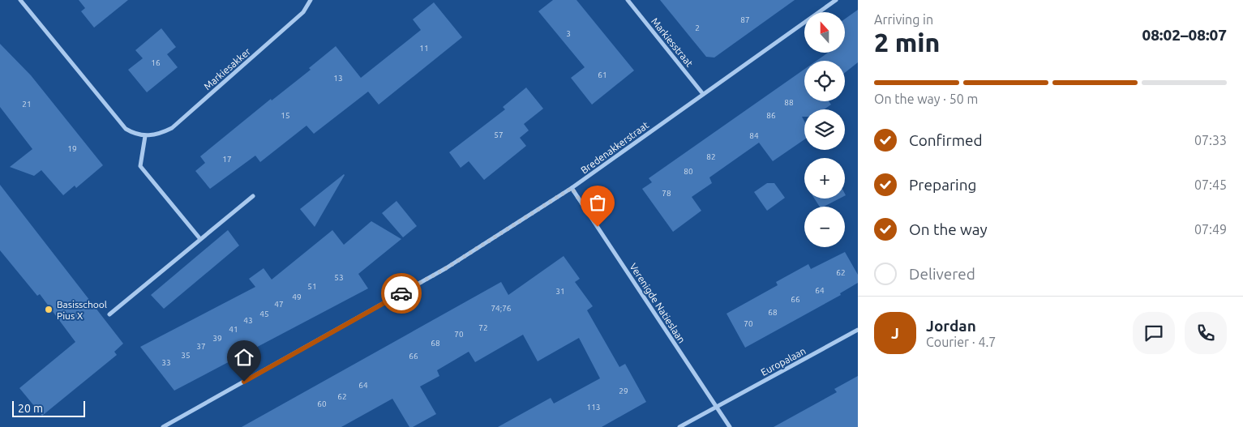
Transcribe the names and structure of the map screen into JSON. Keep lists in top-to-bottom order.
{
  "streets": {
    "street": [
      "Markiesstraat",
      "Markiesakker",
      "Bredenakkerstraat",
      "Verenigde Natieslaan",
      "Europalaan"
    ]
  },
  "crossings": [
    ["Markiesstraat", "Bredenakkerstraat"],
    ["Bredenakkerstraat", "Verenigde Natieslaan"],
    ["Verenigde Natieslaan", "Europalaan"]
  ],
  "places": ["Basisschool Pius X"],
  "house_numbers": [
    "87",
    "2",
    "3",
    "11",
    "16",
    "61",
    "13",
    "88",
    "21",
    "15",
    "86",
    "57",
    "84",
    "19",
    "82",
    "17",
    "80",
    "78",
    "62",
    "53",
    "51",
    "64",
    "31",
    "49",
    "66",
    "47",
    "74;76",
    "68",
    "45",
    "43",
    "70",
    "72",
    "41",
    "70",
    "39",
    "68",
    "37",
    "35",
    "66",
    "33",
    "64",
    "29",
    "62",
    "60",
    "113"
  ],
  "scale_bar": "20 m",
  "north": "top",
  "page": {
    "heading": ["2 min", "Arriving in", "08:02–08:07"],
    "panel": ["Jordan", "Courier · 4.7"],
    "map_buttons": ["+", "−"],
    "bar": "On the way · 50 m",
    "list": [
      ["Confirmed", "07:33"],
      ["Preparing", "07:45"],
      ["On the way", "07:49"],
      "Delivered"
    ],
    "round": "J",
    "scale": "20 m"
  }
}
